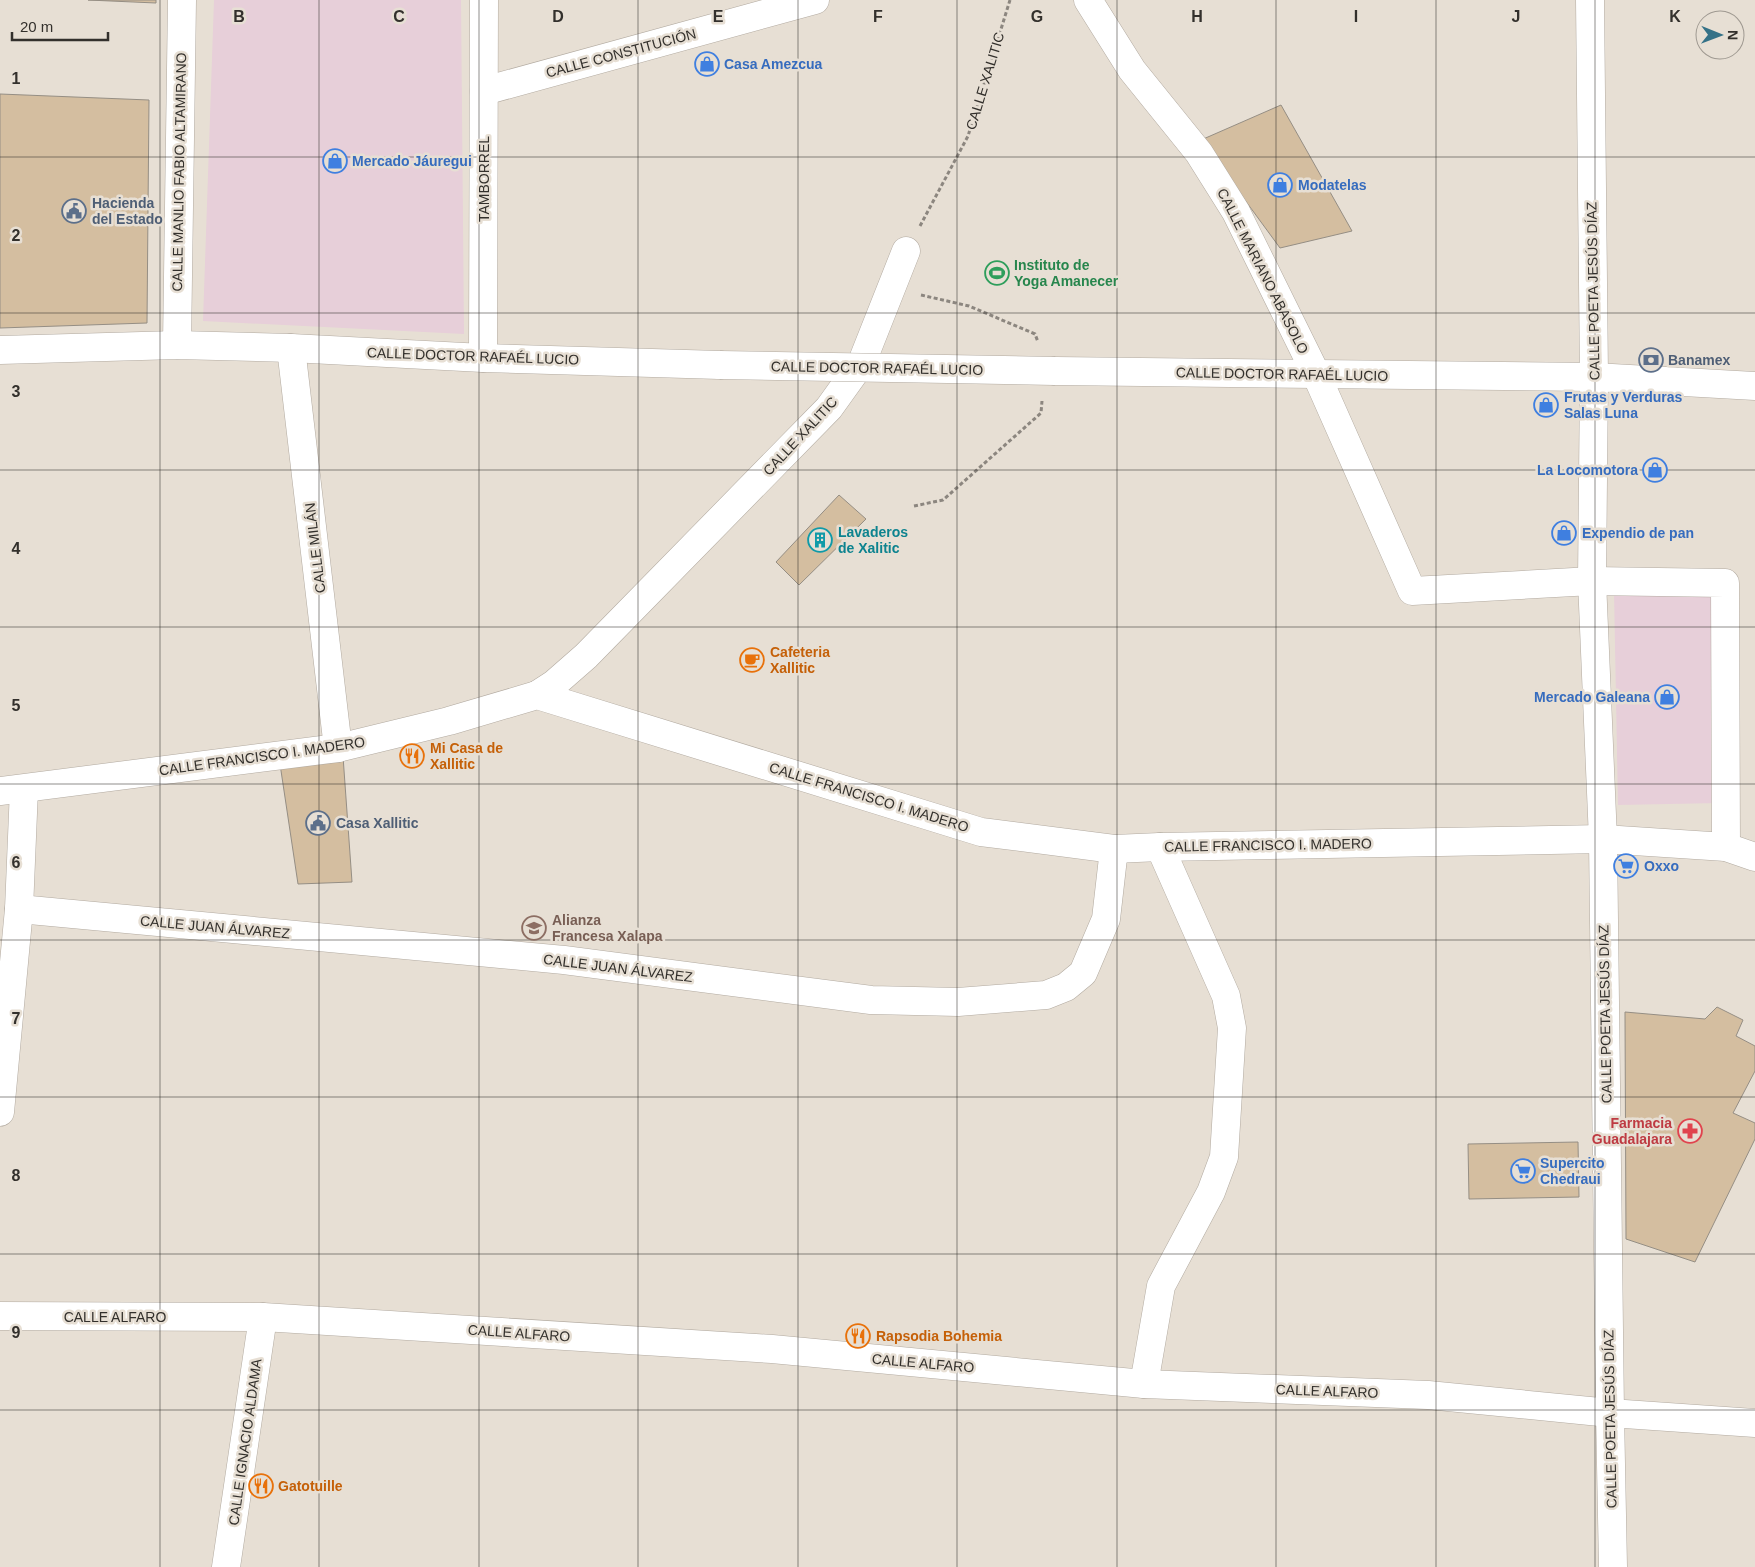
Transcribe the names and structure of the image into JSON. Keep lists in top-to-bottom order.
{
  "streets": {
    "street": [
      "CALLE CONSTITUCIÓN",
      "CALLE XALITIC",
      "CALLE MANLIO FABIO ALTAMIRANO",
      "TAMBORREL",
      "CALLE MARIANO ABASOLO",
      "CALLE POETA JESÚS DÍAZ",
      "CALLE DOCTOR RAFAÉL LUCIO",
      "CALLE MILÁN",
      "CALLE FRANCISCO I. MADERO",
      "CALLE JUAN ÁLVAREZ",
      "CALLE ALFARO",
      "CALLE IGNACIO ALDAMA"
    ]
  },
  "crossings": [
    ["CALLE CONSTITUCIÓN", "TAMBORREL"],
    ["CALLE XALITIC", "CALLE FRANCISCO I. MADERO"],
    ["CALLE MANLIO FABIO ALTAMIRANO", "CALLE DOCTOR RAFAÉL LUCIO"],
    ["TAMBORREL", "CALLE DOCTOR RAFAÉL LUCIO"],
    ["CALLE MARIANO ABASOLO", "CALLE POETA JESÚS DÍAZ"],
    ["CALLE MARIANO ABASOLO", "CALLE DOCTOR RAFAÉL LUCIO"],
    ["CALLE POETA JESÚS DÍAZ", "CALLE DOCTOR RAFAÉL LUCIO"],
    ["CALLE POETA JESÚS DÍAZ", "CALLE FRANCISCO I. MADERO"],
    ["CALLE POETA JESÚS DÍAZ", "CALLE ALFARO"],
    ["CALLE DOCTOR RAFAÉL LUCIO", "CALLE MILÁN"],
    ["CALLE MILÁN", "CALLE FRANCISCO I. MADERO"],
    ["CALLE FRANCISCO I. MADERO", "CALLE JUAN ÁLVAREZ"],
    ["CALLE ALFARO", "CALLE IGNACIO ALDAMA"]
  ],
  "places": {
    "shop": [
      "Casa Amezcua",
      "Mercado Jáuregui",
      "Modatelas",
      "Frutas y Verduras Salas Luna",
      "La Locomotora",
      "Expendio de pan",
      "Mercado Galeana"
    ],
    "public building": ["Hacienda del Estado", "Casa Xallitic"],
    "sports": ["Instituto de Yoga Amanecer"],
    "bank": ["Banamex"],
    "building": ["Lavaderos de Xalitic"],
    "cafe": ["Cafeteria Xallitic"],
    "restaurant": ["Mi Casa de Xallitic", "Rapsodia Bohemia", "Gatotuille"],
    "supermarket": ["Oxxo", "Supercito Chedraui"],
    "school or university": ["Alianza Francesa Xalapa"],
    "pharmacy": ["Farmacia Guadalajara"]
  },
  "scale_bar": "20 m",
  "north": "right",
  "grid": {
    "columns": [
      "B",
      "C",
      "D",
      "E",
      "F",
      "G",
      "H",
      "I",
      "J",
      "K"
    ],
    "rows": [
      "1",
      "2",
      "3",
      "4",
      "5",
      "6",
      "7",
      "8",
      "9"
    ]
  }
}
